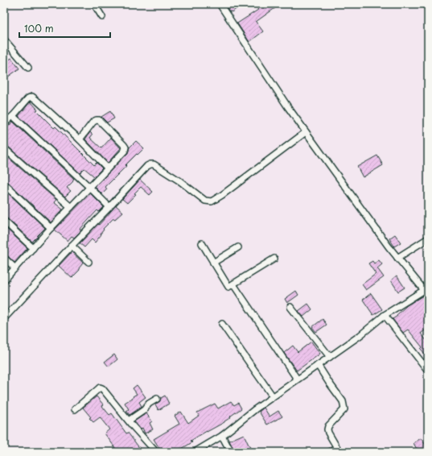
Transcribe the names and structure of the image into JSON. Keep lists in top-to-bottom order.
{
  "scale_bar": "100 m"
}
